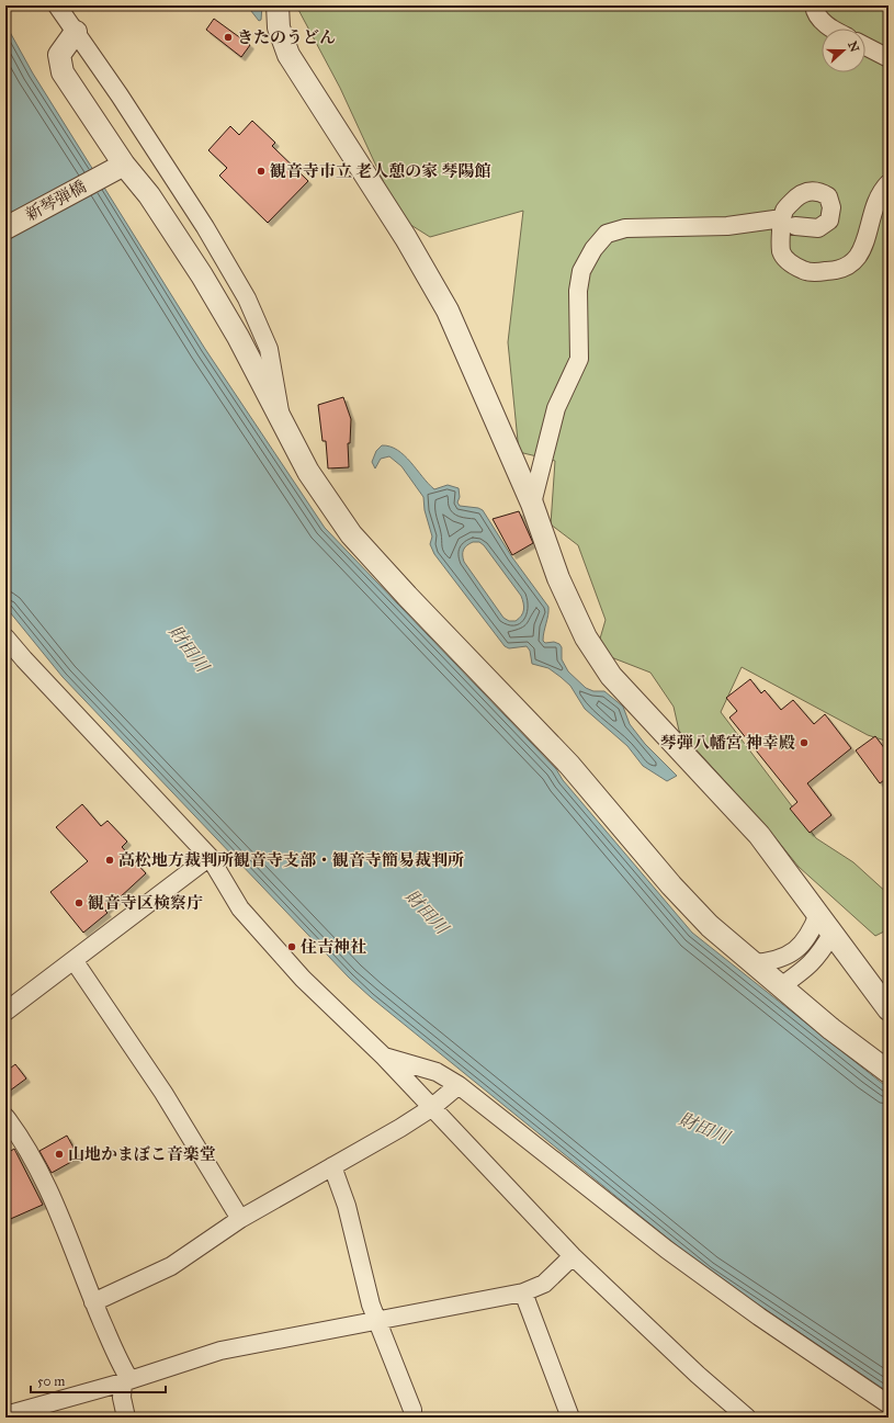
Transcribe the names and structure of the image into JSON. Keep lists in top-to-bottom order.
{
  "streets": {
    "street": ["新琴弾橋"]
  },
  "water": ["財田川"],
  "places": [
    "きたのうどん",
    "観音寺市立 老人憩の家 琴陽館",
    "琴弾八幡宮 神幸殿",
    "高松地方裁判所観音寺支部・観音寺簡易裁判所",
    "観音寺区検察庁",
    "住吉神社",
    "山地かまぼこ音楽堂"
  ],
  "scale_bar": "50 m",
  "north": "right"
}
